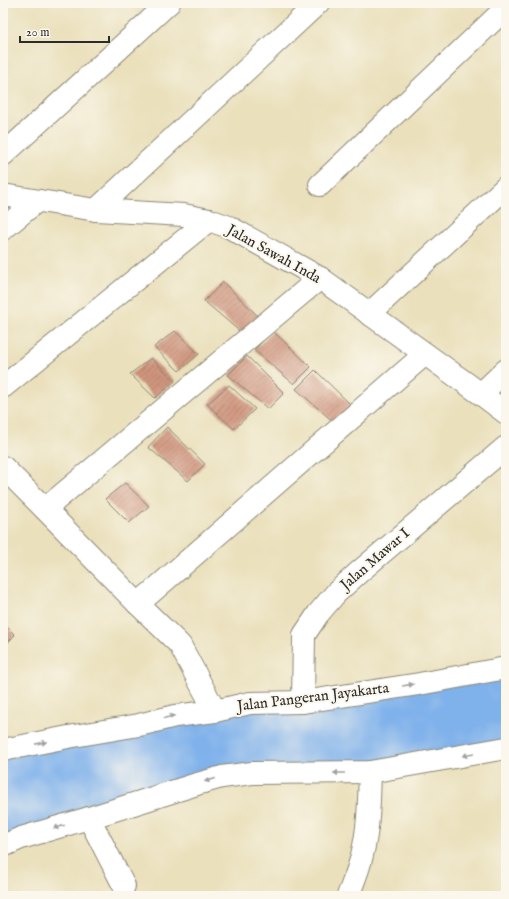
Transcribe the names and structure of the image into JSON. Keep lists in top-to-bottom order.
{
  "streets": {
    "street": ["Jalan Sawah Inda", "Jalan Mawar I", "Jalan Pangeran Jayakarta"]
  },
  "crossings": [
    ["Jalan Mawar I", "Jalan Pangeran Jayakarta"]
  ],
  "scale_bar": "20 m"
}
